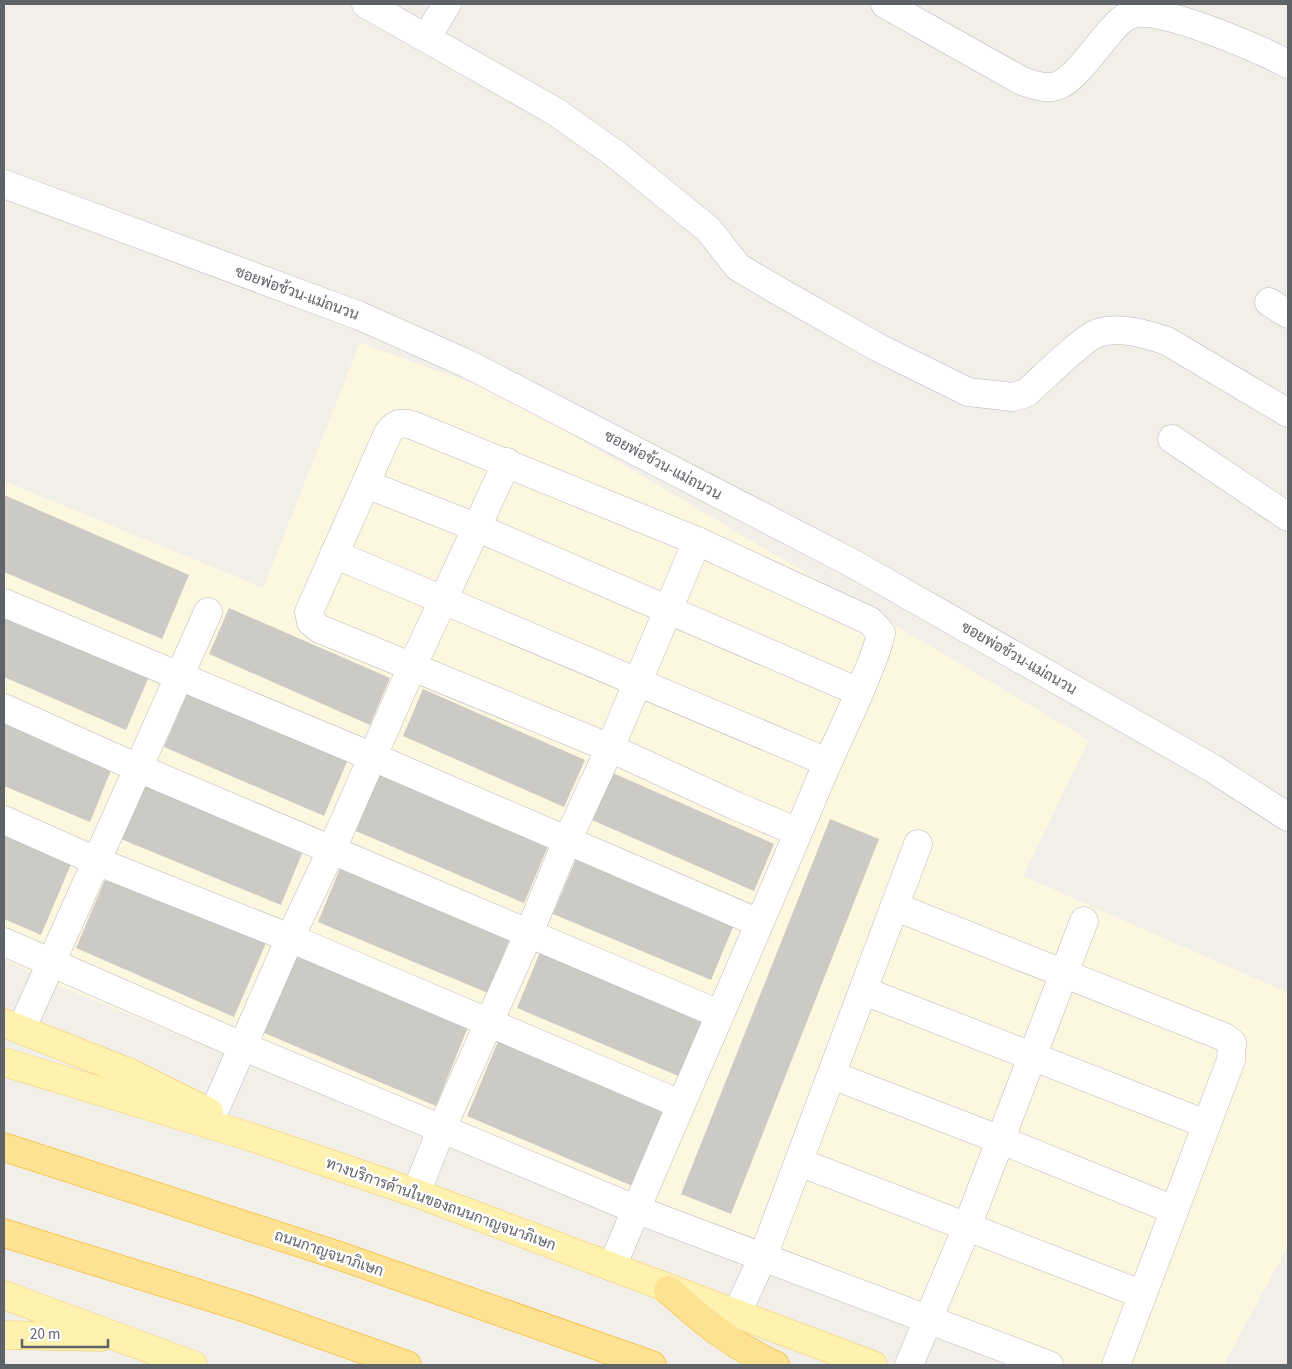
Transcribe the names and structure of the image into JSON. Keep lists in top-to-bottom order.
{
  "streets": {
    "highway": ["ถนนกาญจนาภิเษก"],
    "main road": ["ทางบริการด้านในของถนนกาญจนาภิเษก"],
    "street": ["ซอยพ่อช้วน-แม่ถนวน"]
  },
  "scale_bar": "20 m"
}
